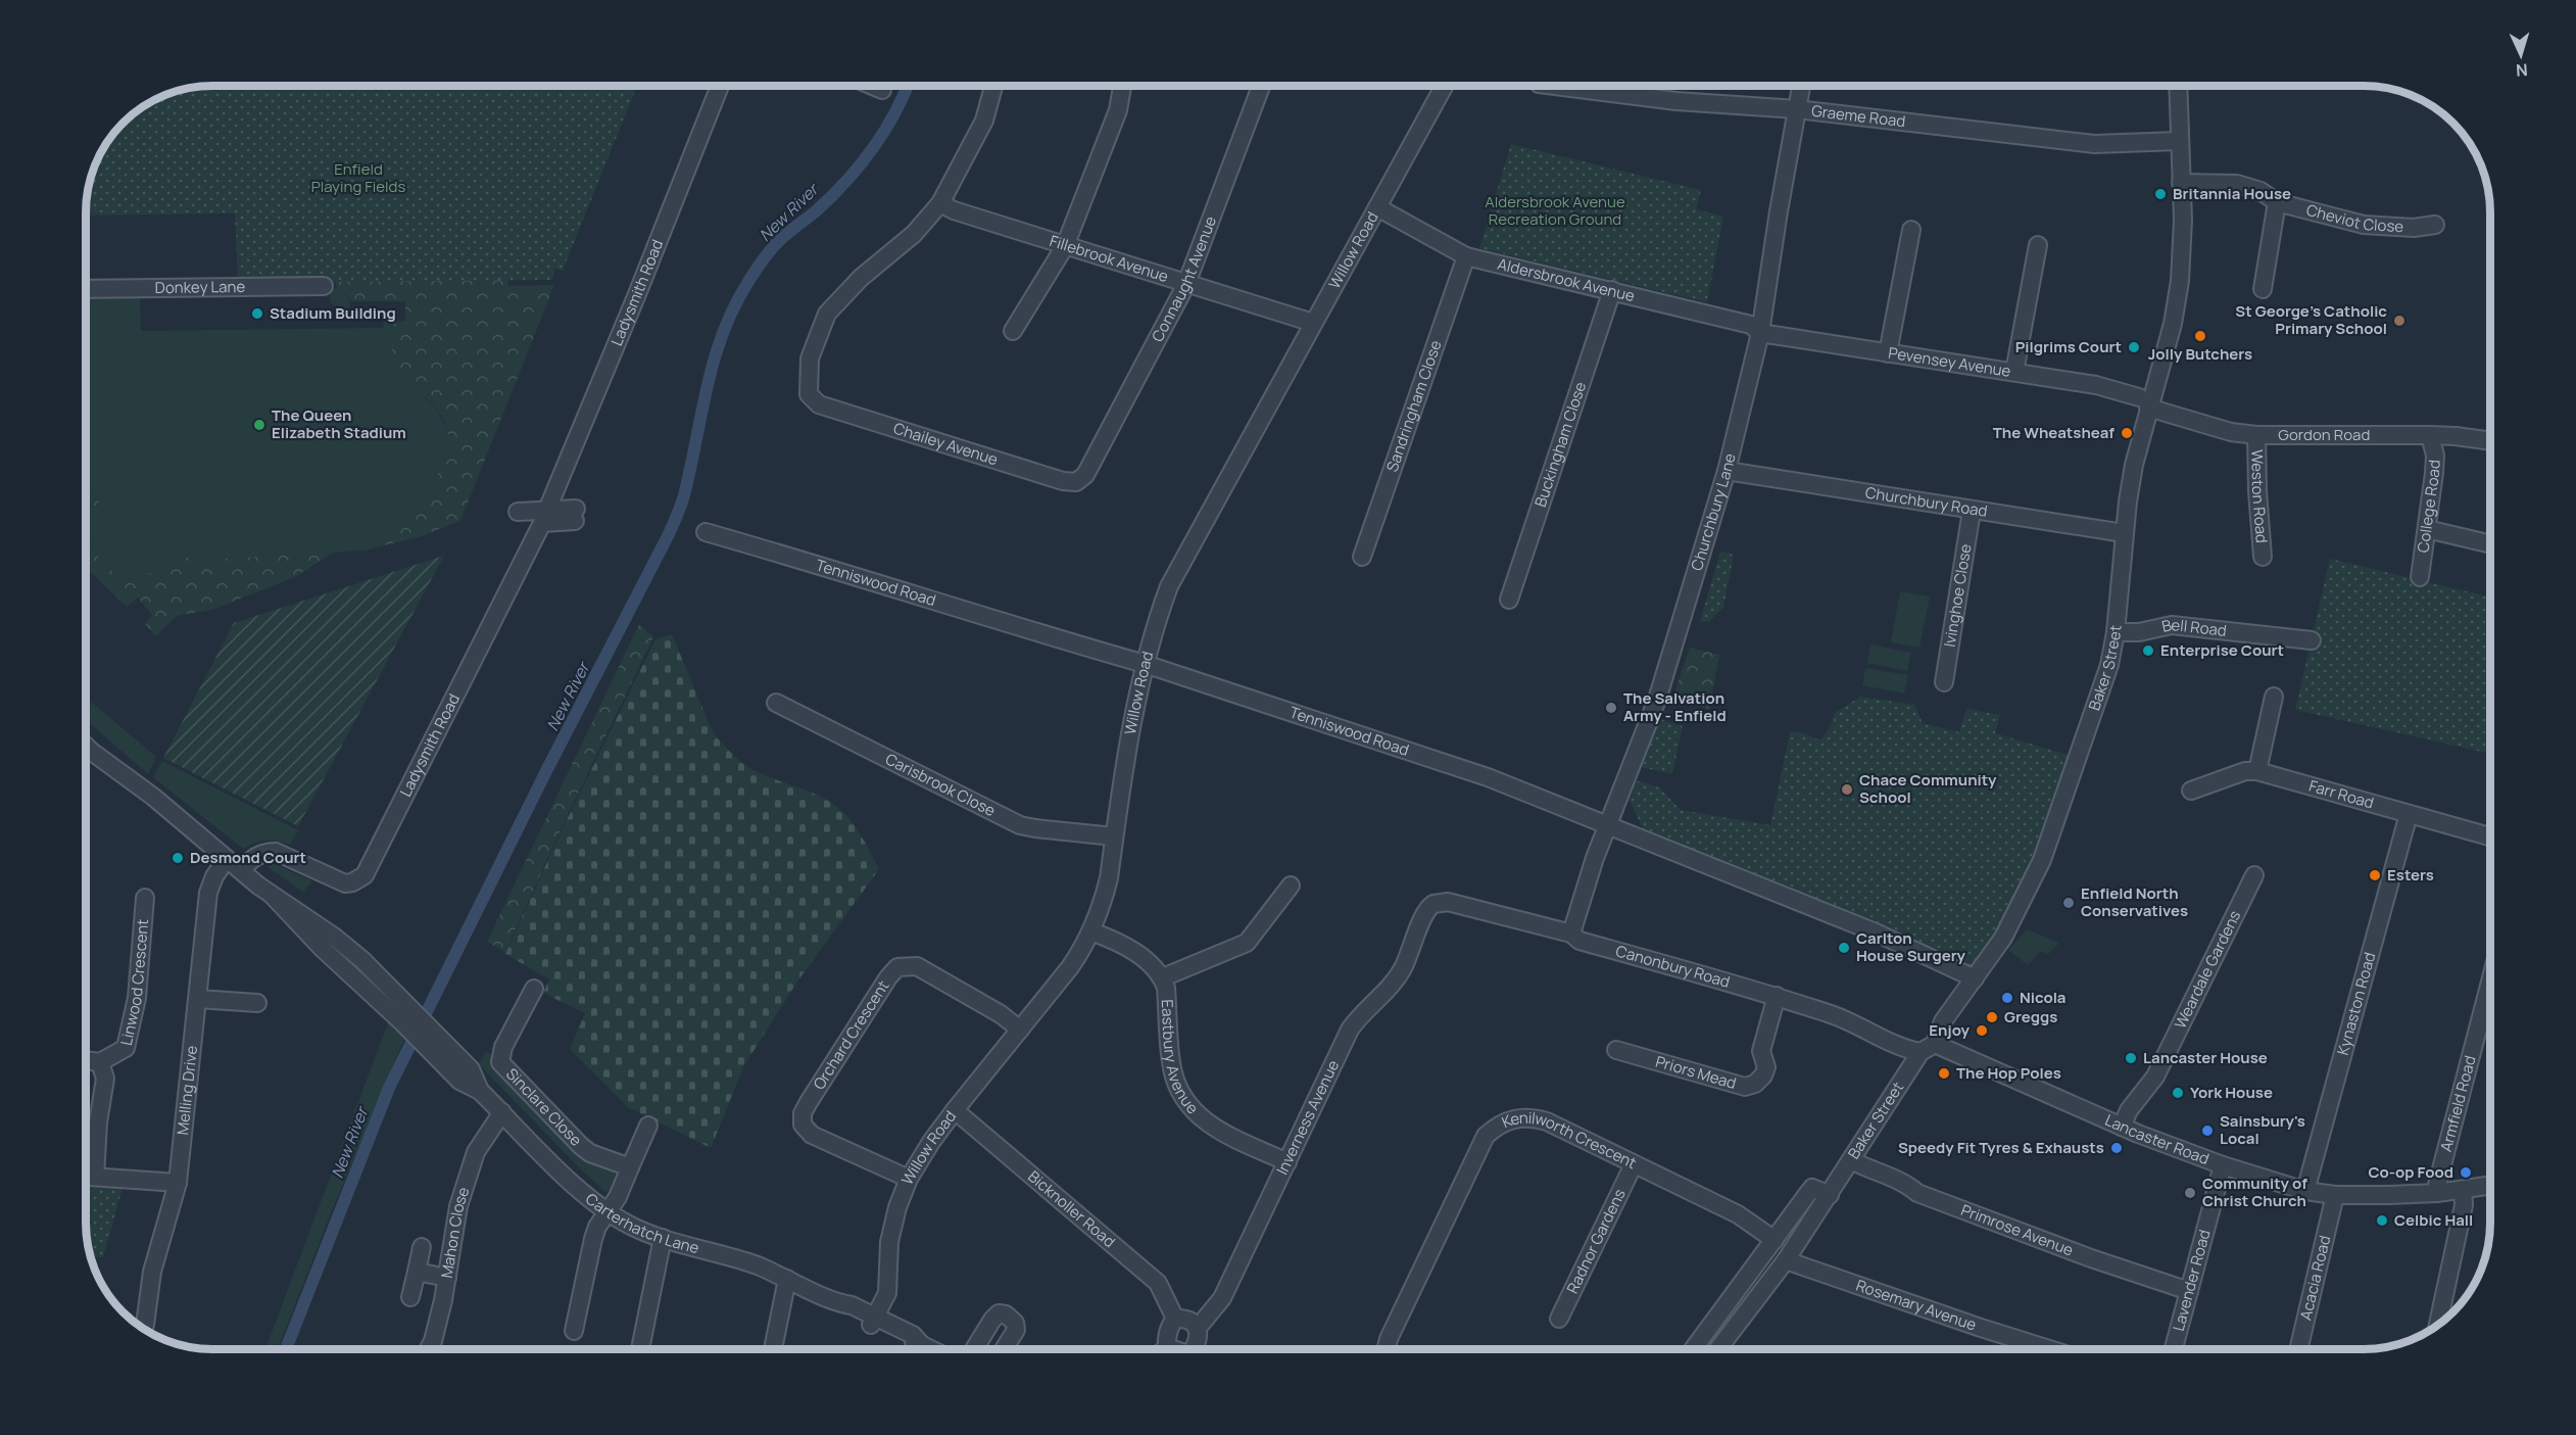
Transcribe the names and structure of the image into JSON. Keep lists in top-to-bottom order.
{
  "streets": {
    "street": [
      "Graeme Road",
      "Cheviot Close",
      "Willow Road",
      "Fillebrook Avenue",
      "Connaught Avenue",
      "Aldersbrook Avenue",
      "Donkey Lane",
      "Ladysmith Road",
      "Pevensey Avenue",
      "Sandringham Close",
      "Gordon Road",
      "Chailey Avenue",
      "Buckingham Close",
      "Weston Road",
      "Churchbury Road",
      "College Road",
      "Churchbury Lane",
      "Tenniswood Road",
      "Ivinghoe Close",
      "Bell Road",
      "Baker Street",
      "Carisbrook Close",
      "Farr Road",
      "Canonbury Road",
      "Weardale Gardens",
      "Linwood Crescent",
      "Kynaston Road",
      "Orchard Crescent",
      "Eastbury Avenue",
      "Priors Mead",
      "Melling Drive",
      "Armfield Road",
      "Sinclare Close",
      "Inverness Avenue",
      "Lancaster Road",
      "Kenilworth Crescent",
      "Bicknoller Road",
      "Carterhatch Lane",
      "Primrose Avenue",
      "Mahon Close",
      "Radnor Gardens",
      "Acacia Road",
      "Lavender Road",
      "Rosemary Avenue"
    ]
  },
  "crossings": [
    ["Graeme Road", "Churchbury Lane"],
    ["Graeme Road", "Baker Street"],
    ["Cheviot Close", "Baker Street"],
    ["Willow Road", "Fillebrook Avenue"],
    ["Willow Road", "Aldersbrook Avenue"],
    ["Willow Road", "Tenniswood Road"],
    ["Willow Road", "Carisbrook Close"],
    ["Willow Road", "Orchard Crescent"],
    ["Willow Road", "Eastbury Avenue"],
    ["Willow Road", "Bicknoller Road"],
    ["Willow Road", "Carterhatch Lane"],
    ["Fillebrook Avenue", "Connaught Avenue"],
    ["Fillebrook Avenue", "Chailey Avenue"],
    ["Connaught Avenue", "Chailey Avenue"],
    ["Aldersbrook Avenue", "Pevensey Avenue"],
    ["Aldersbrook Avenue", "Sandringham Close"],
    ["Aldersbrook Avenue", "Buckingham Close"],
    ["Aldersbrook Avenue", "Churchbury Lane"],
    ["Ladysmith Road", "Carterhatch Lane"],
    ["Pevensey Avenue", "Gordon Road"],
    ["Pevensey Avenue", "Churchbury Lane"],
    ["Pevensey Avenue", "Baker Street"],
    ["Gordon Road", "Weston Road"],
    ["Gordon Road", "College Road"],
    ["Gordon Road", "Baker Street"],
    ["Churchbury Road", "Churchbury Lane"],
    ["Churchbury Road", "Ivinghoe Close"],
    ["Churchbury Road", "Baker Street"],
    ["Churchbury Lane", "Tenniswood Road"],
    ["Churchbury Lane", "Canonbury Road"],
    ["Tenniswood Road", "Baker Street"],
    ["Bell Road", "Baker Street"],
    ["Baker Street", "Canonbury Road"],
    ["Baker Street", "Lancaster Road"],
    ["Baker Street", "Primrose Avenue"],
    ["Baker Street", "Rosemary Avenue"],
    ["Farr Road", "Kynaston Road"],
    ["Canonbury Road", "Priors Mead"],
    ["Canonbury Road", "Inverness Avenue"],
    ["Canonbury Road", "Lancaster Road"],
    ["Weardale Gardens", "Lancaster Road"],
    ["Kynaston Road", "Lancaster Road"],
    ["Eastbury Avenue", "Inverness Avenue"],
    ["Melling Drive", "Carterhatch Lane"],
    ["Armfield Road", "Lancaster Road"],
    ["Lancaster Road", "Acacia Road"],
    ["Lancaster Road", "Lavender Road"],
    ["Kenilworth Crescent", "Radnor Gardens"],
    ["Carterhatch Lane", "Mahon Close"],
    ["Primrose Avenue", "Lavender Road"]
  ],
  "water": ["New River"],
  "parks": ["Enfield Playing Fields", "Aldersbrook Avenue Recreation Ground"],
  "places": [
    "Britannia House",
    "Stadium Building",
    "St George's Catholic Primary School",
    "Jolly Butchers",
    "Pilgrims Court",
    "The Queen Elizabeth Stadium",
    "The Wheatsheaf",
    "Enterprise Court",
    "The Salvation Army - Enfield",
    "Chace Community School",
    "Desmond Court",
    "Esters",
    "Enfield North Conservatives",
    "Carlton House Surgery",
    "Nicola",
    "Greggs",
    "Enjoy",
    "Lancaster House",
    "The Hop Poles",
    "York House",
    "Sainsbury's Local",
    "Speedy Fit Tyres & Exhausts",
    "Co-op Food",
    "Community of Christ Church",
    "Celbic Hall"
  ],
  "north": "bottom"
}
